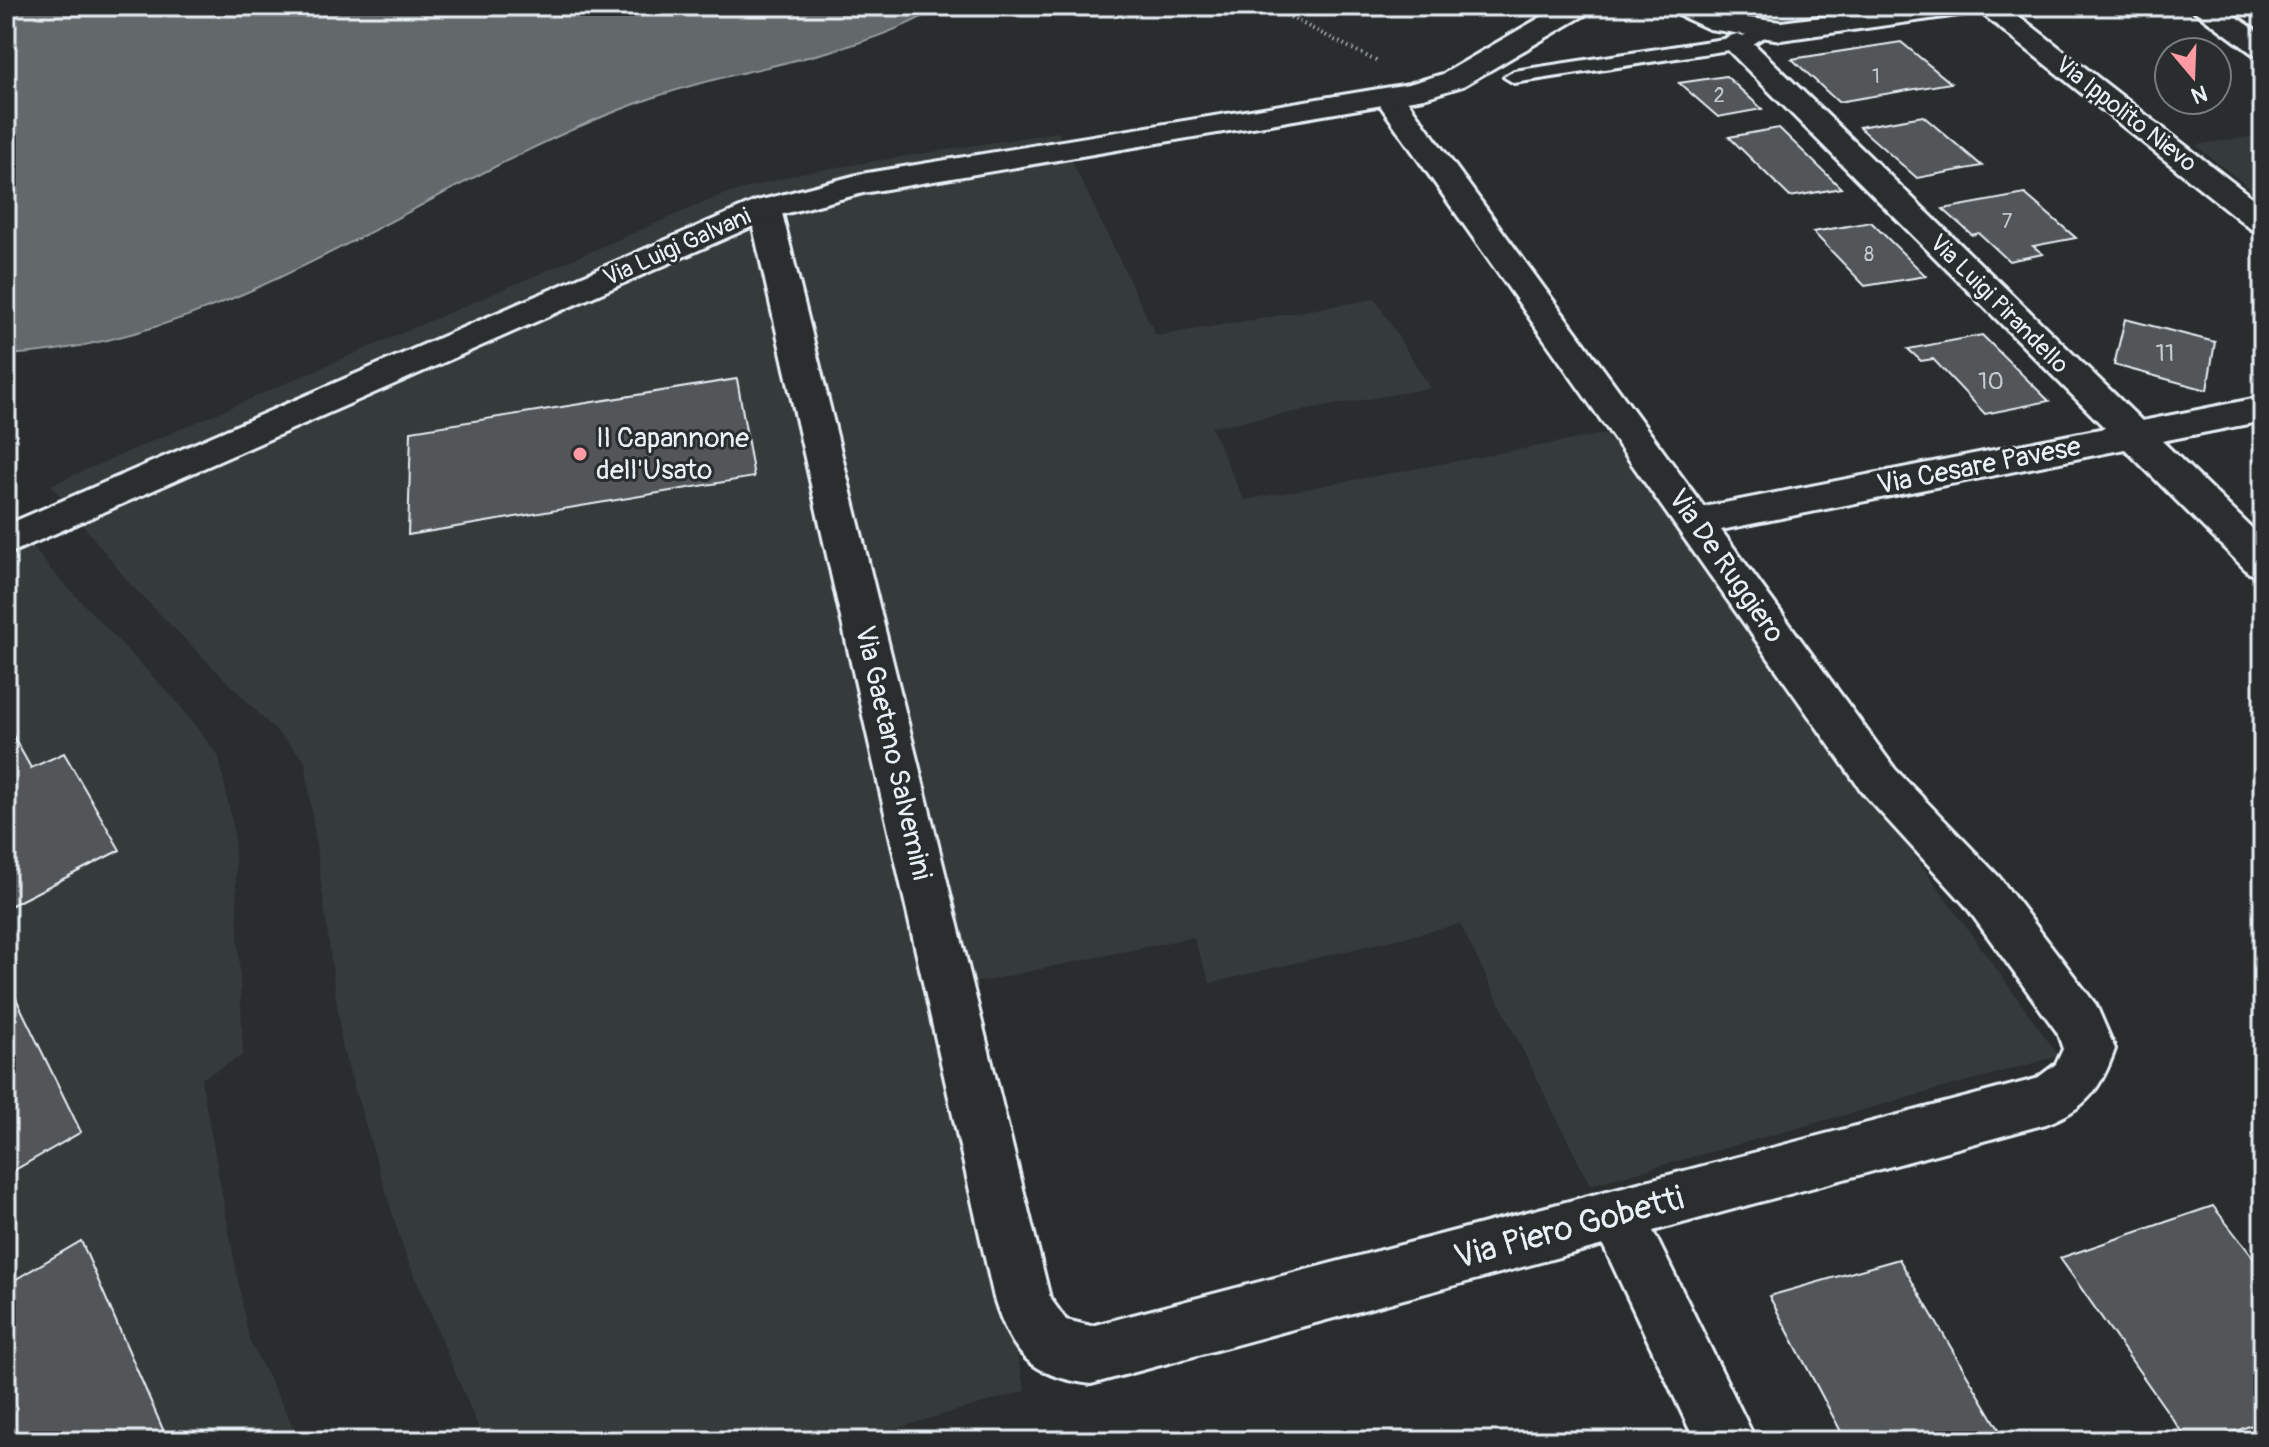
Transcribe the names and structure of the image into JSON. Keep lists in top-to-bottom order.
{
  "streets": {
    "street": [
      "Via Ippolito Nievo",
      "Via Luigi Galvani",
      "Via Luigi Pirandello",
      "Via Cesare Pavese",
      "Via De Ruggiero",
      "Via Gaetano Salvemini",
      "Via Piero Gobetti"
    ]
  },
  "crossings": [
    ["Via Luigi Galvani", "Via De Ruggiero"],
    ["Via Luigi Galvani", "Via Gaetano Salvemini"],
    ["Via Luigi Pirandello", "Via Cesare Pavese"],
    ["Via Cesare Pavese", "Via De Ruggiero"],
    ["Via De Ruggiero", "Via Piero Gobetti"],
    ["Via Gaetano Salvemini", "Via Piero Gobetti"]
  ],
  "places": ["Il Capannone dell'Usato"],
  "house_numbers": [
    "1",
    "2",
    "7",
    "8",
    "11",
    "10"
  ],
  "north": "bottom"
}
